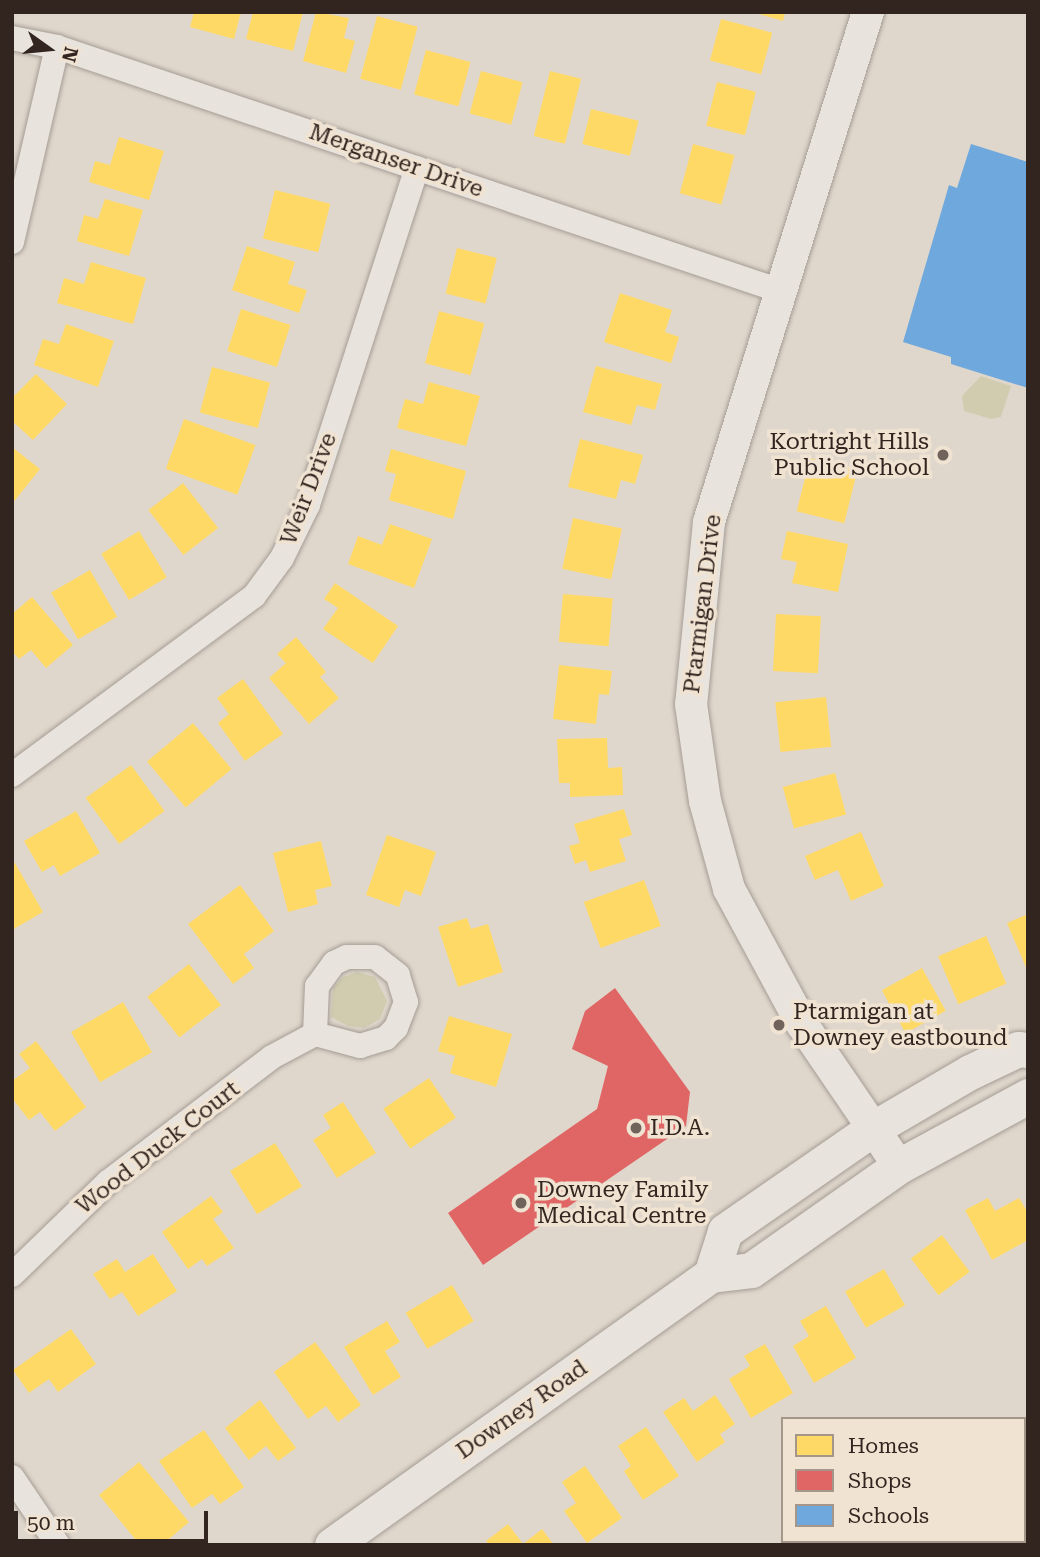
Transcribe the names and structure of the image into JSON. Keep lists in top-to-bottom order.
{
  "streets": {
    "main road": ["Downey Road"],
    "street": [
      "Merganser Drive",
      "Weir Drive",
      "Ptarmigan Drive",
      "Wood Duck Court"
    ]
  },
  "crossings": [
    ["Merganser Drive", "Weir Drive"],
    ["Merganser Drive", "Ptarmigan Drive"],
    ["Ptarmigan Drive", "Downey Road"]
  ],
  "places": [
    "Kortright Hills Public School",
    "Ptarmigan at Downey eastbound",
    "I.D.A.",
    "Downey Family Medical Centre"
  ],
  "legend": ["Homes", "Shops", "Schools"],
  "scale_bar": "50 m",
  "north": "right"
}
